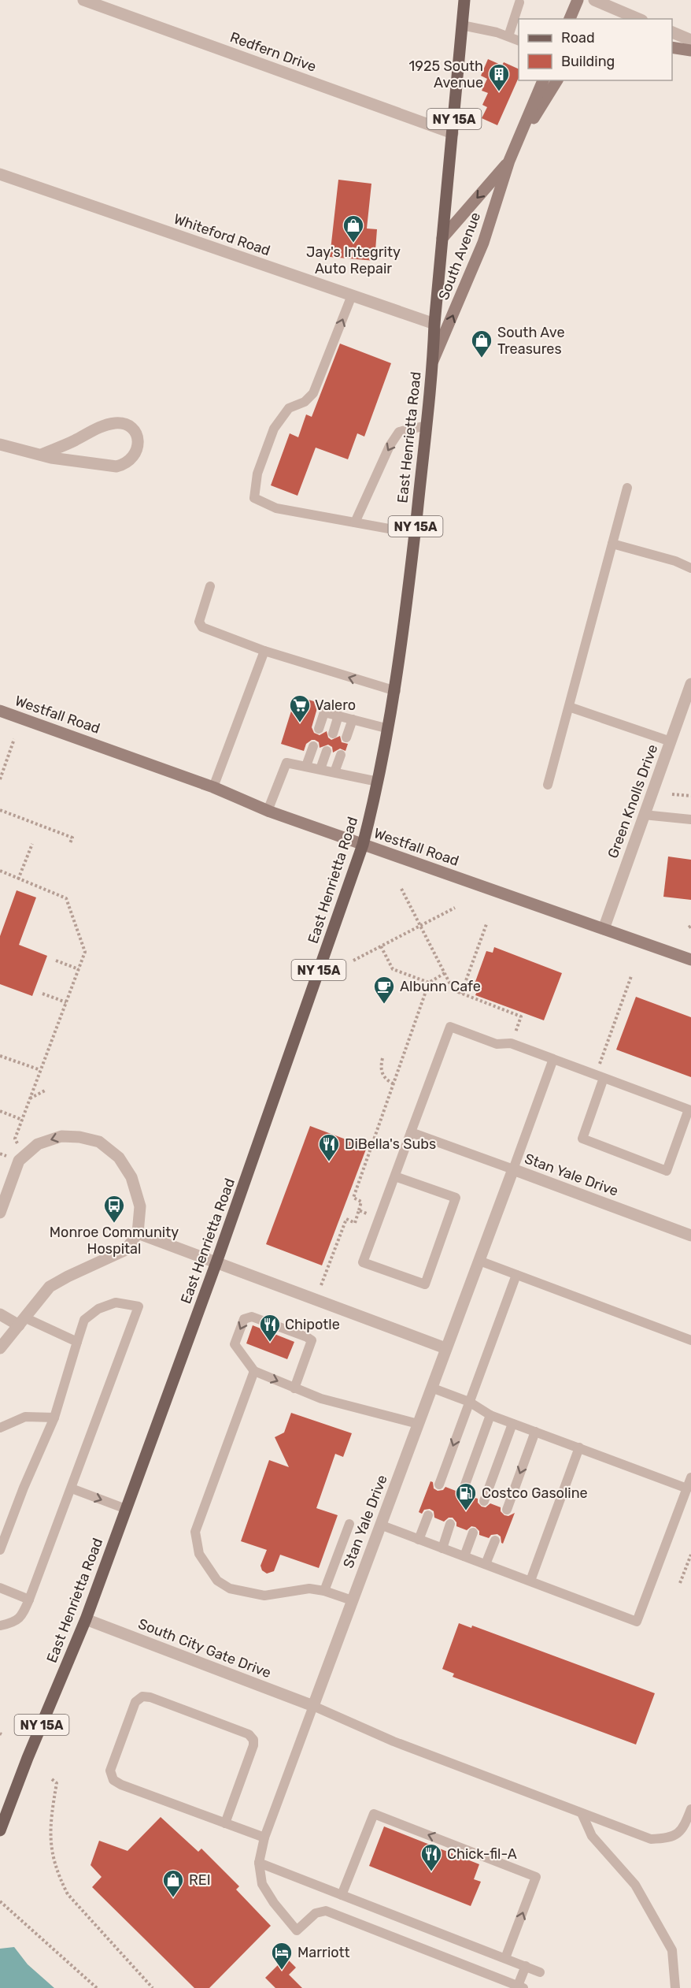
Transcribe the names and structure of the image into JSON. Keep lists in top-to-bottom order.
{
  "streets": {
    "main road": ["NY 15A", "East Henrietta Road"],
    "street": [
      "Redfern Drive",
      "Whiteford Road",
      "South Avenue",
      "Westfall Road",
      "Green Knolls Drive",
      "Stan Yale Drive",
      "South City Gate Drive"
    ]
  },
  "crossings": [
    ["Redfern Drive", "East Henrietta Road"],
    ["Whiteford Road", "East Henrietta Road"],
    ["South Avenue", "East Henrietta Road"],
    ["East Henrietta Road", "Westfall Road"],
    ["East Henrietta Road", "South City Gate Drive"],
    ["Westfall Road", "Green Knolls Drive"],
    ["Stan Yale Drive", "South City Gate Drive"]
  ],
  "places": {
    "building": ["1925 South Avenue"],
    "shop": ["Jay's Integrity Auto Repair", "South Ave Treasures", "REI"],
    "supermarket": ["Valero"],
    "cafe": ["Albunn Cafe"],
    "restaurant": ["DiBella's Subs", "Chipotle", "Chick-fil-A"],
    "bus stop": ["Monroe Community Hospital"],
    "fuel station": ["Costco Gasoline"],
    "hotel": ["Marriott"]
  },
  "legend": ["Road", "Building"]
}
